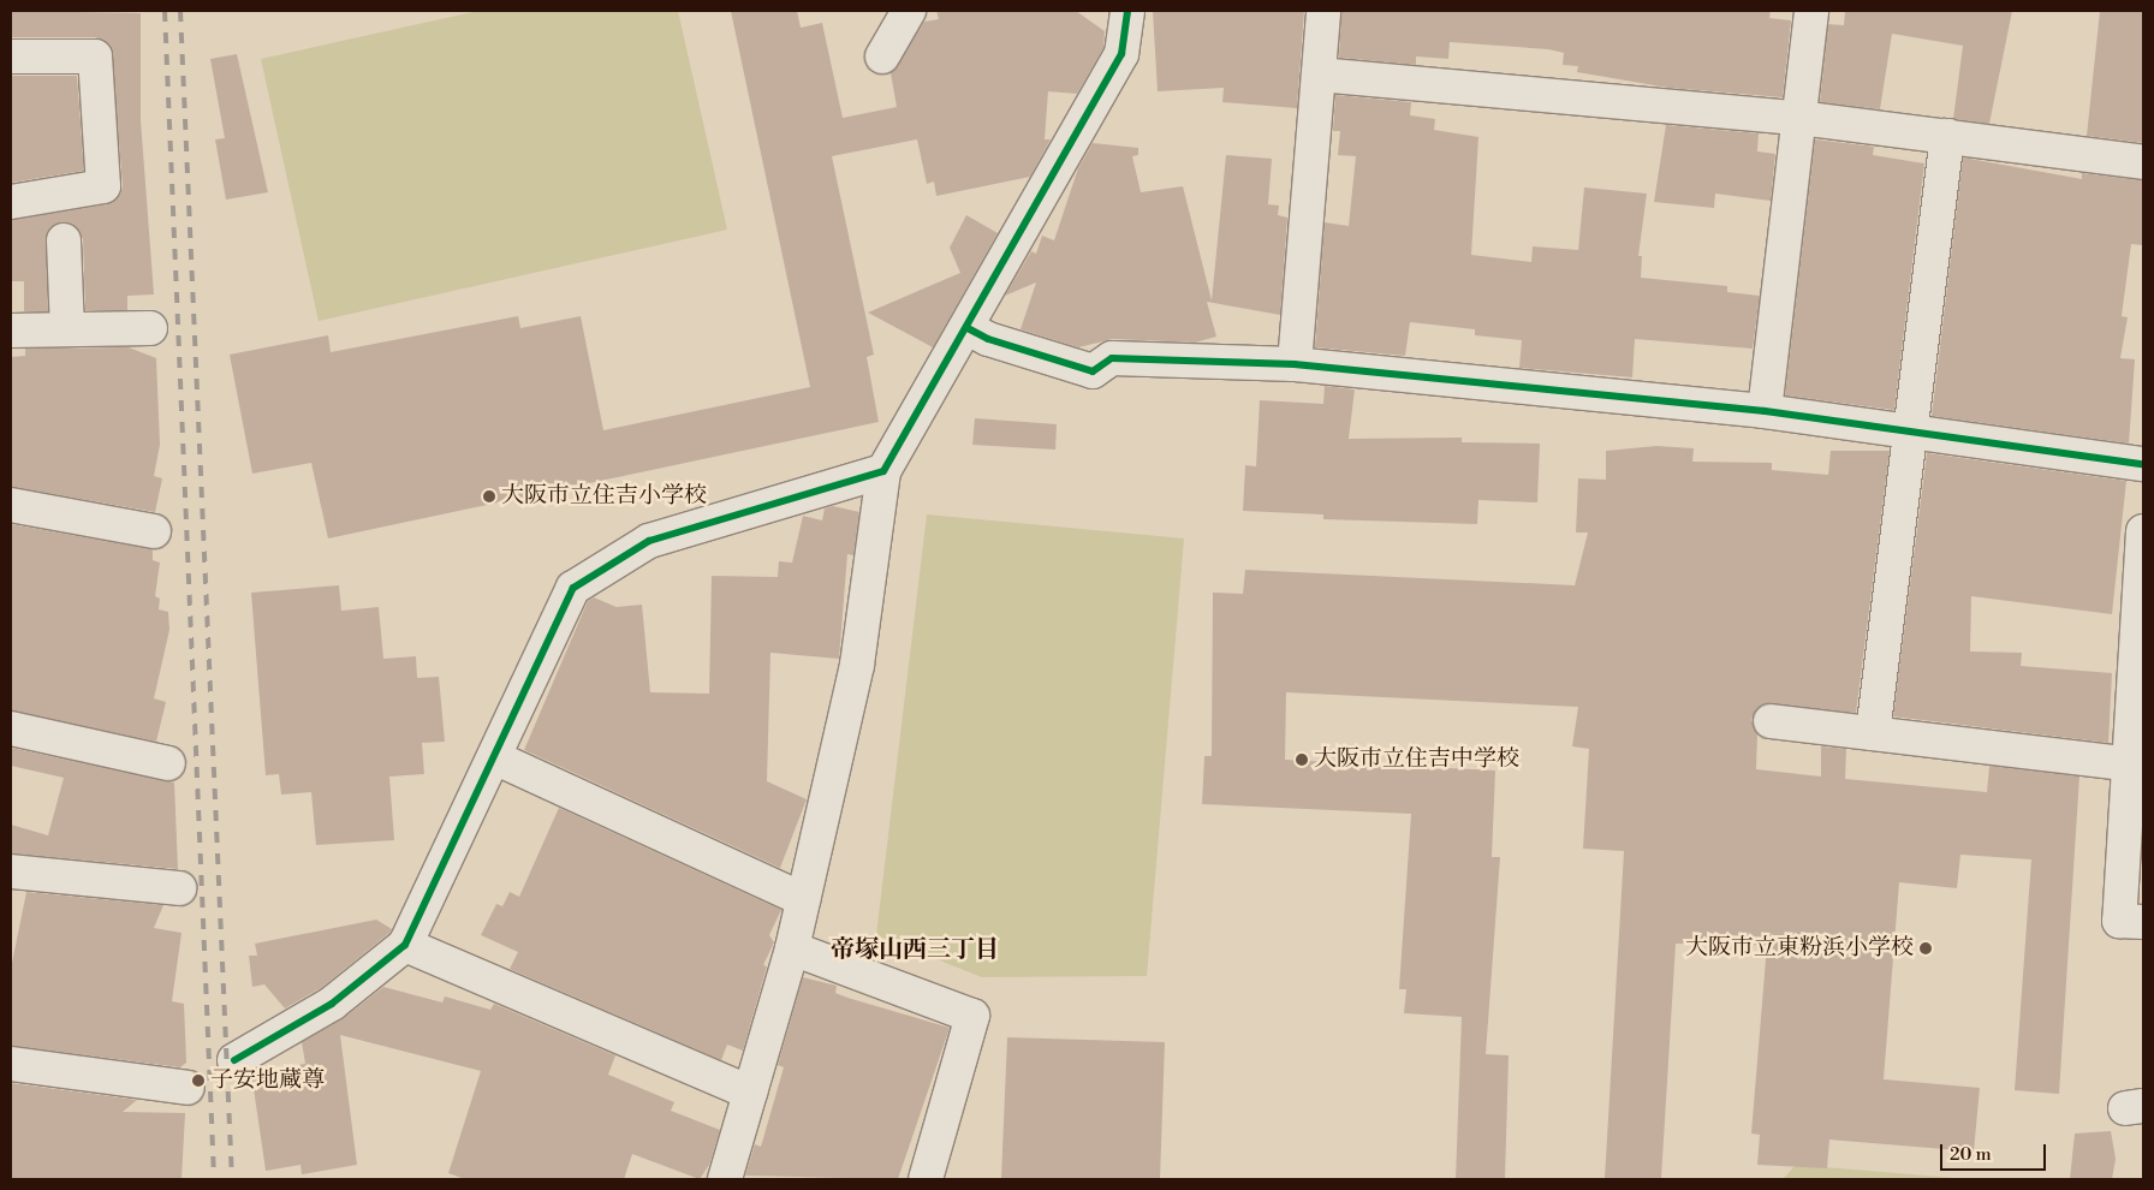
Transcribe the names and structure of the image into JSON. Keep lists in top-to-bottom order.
{
  "districts": ["帝塚山西三丁目"],
  "places": [
    "大阪市立住吉小学校",
    "大阪市立住吉中学校",
    "大阪市立東粉浜小学校",
    "子安地蔵尊"
  ],
  "scale_bar": "20 m"
}
